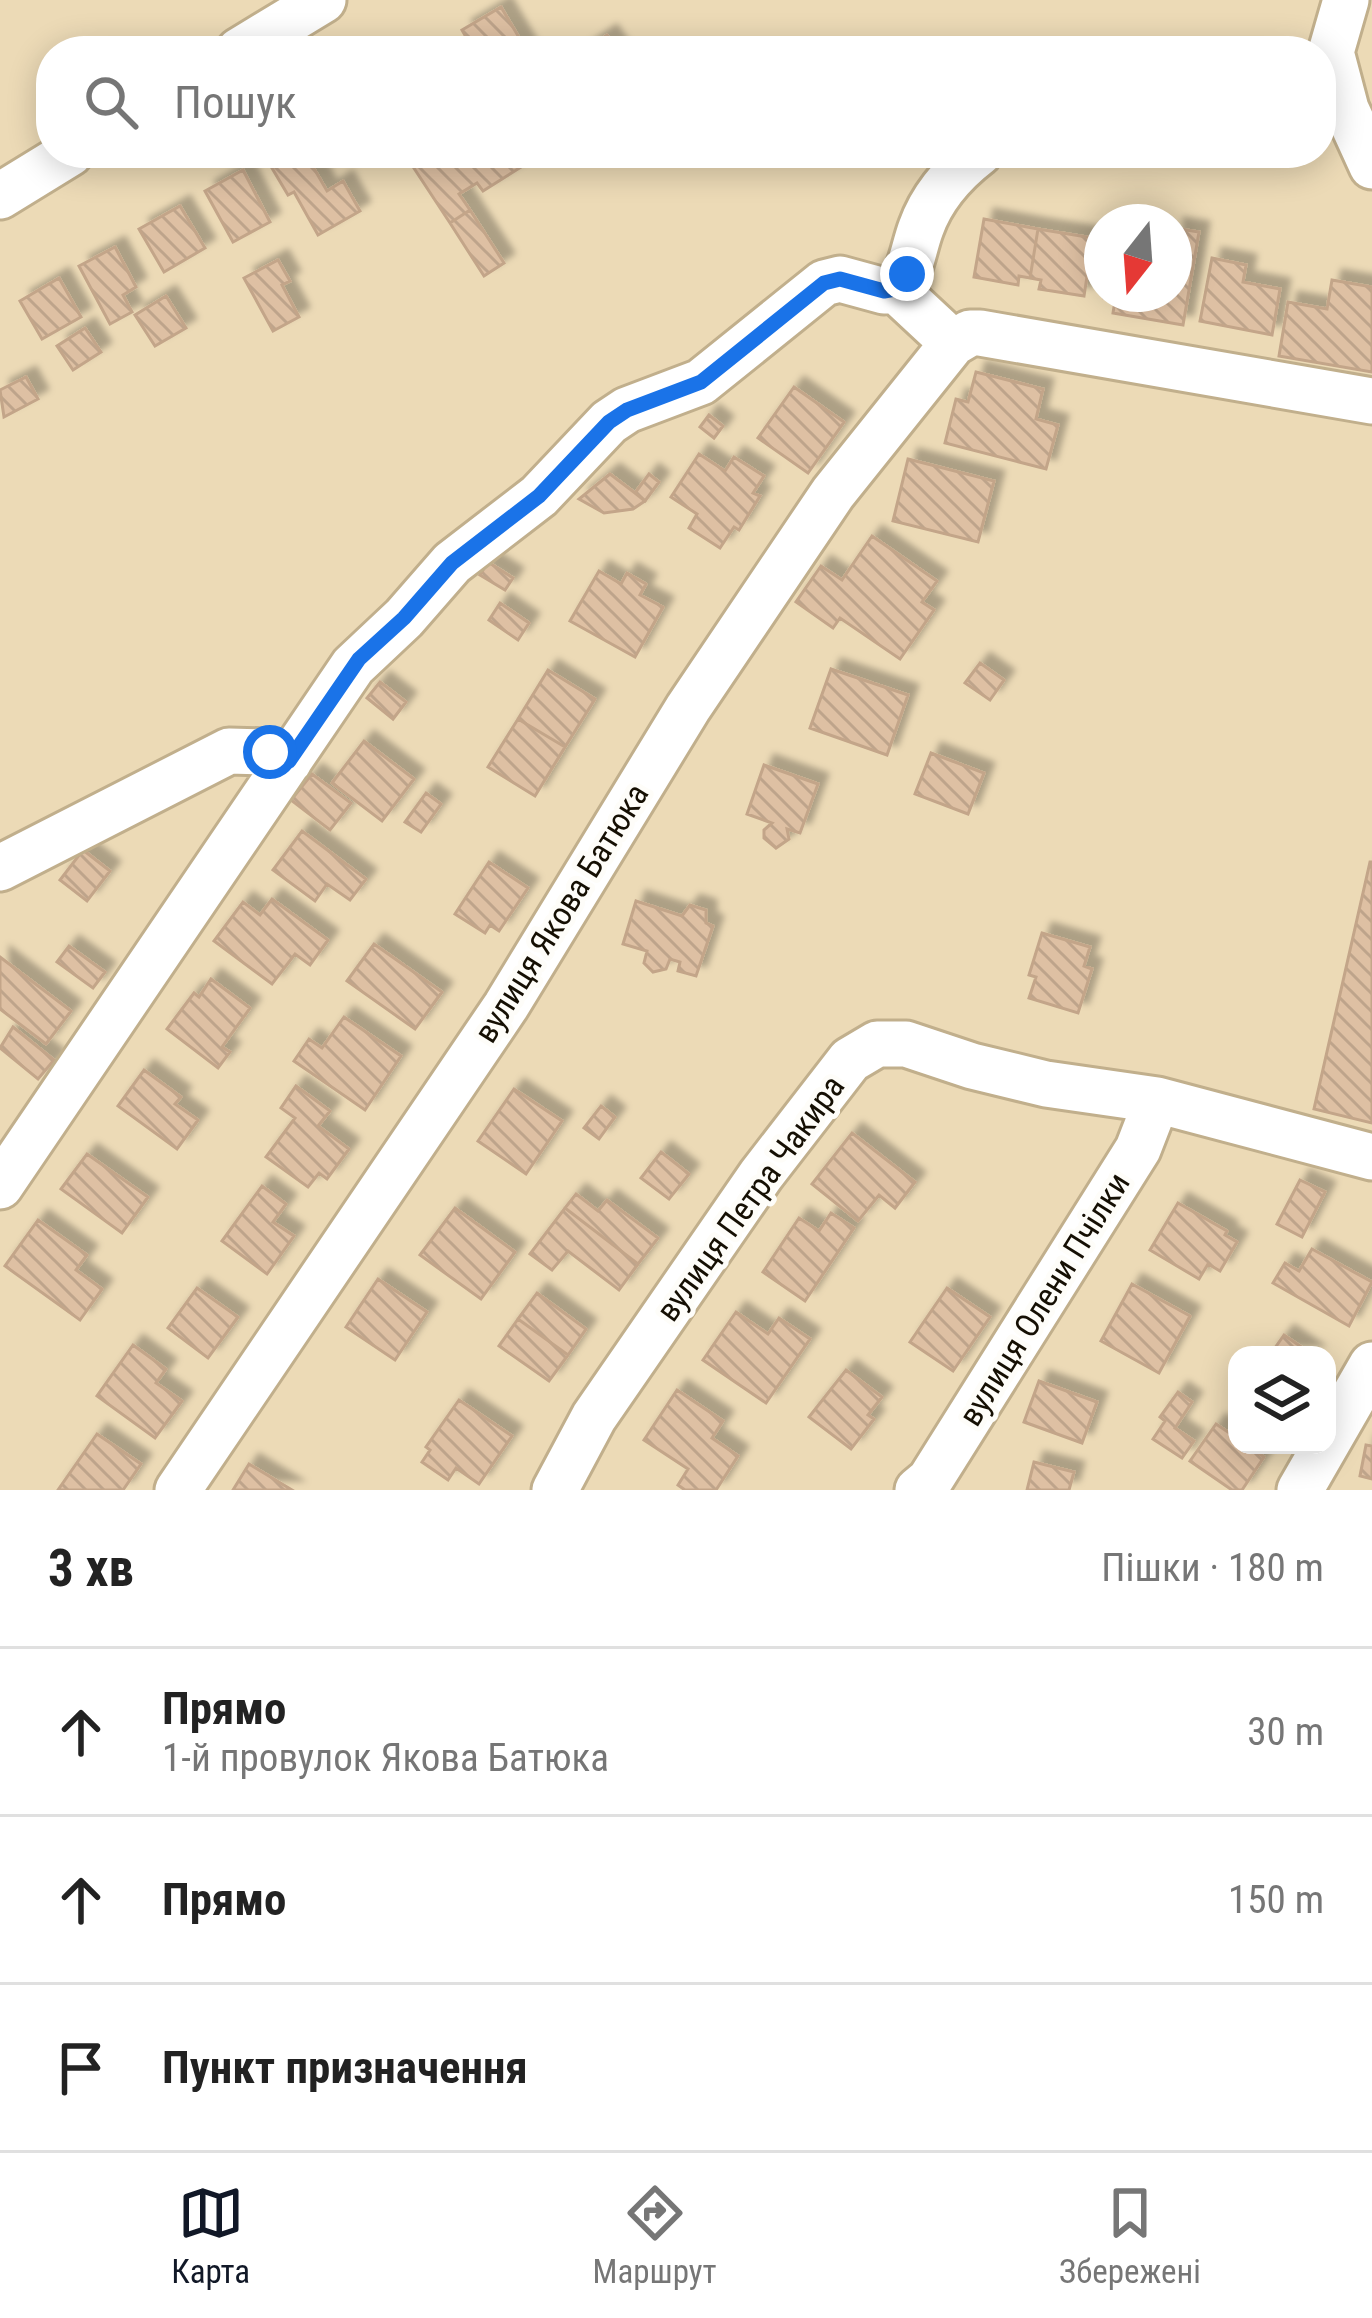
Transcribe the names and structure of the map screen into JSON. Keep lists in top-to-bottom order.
{
  "streets": {
    "street": ["вулиця Якова Батюка", "вулиця Петра Чакира", "вулиця Олени Пчілки"]
  },
  "crossings": [
    ["вулиця Петра Чакира", "вулиця Олени Пчілки"]
  ],
  "north": "bottom",
  "page": {
    "search": "Пошук",
    "heading": ["3 хв", "Пішки · 180 m"],
    "list": [
      ["Прямо", "1-й провулок Якова Батюка", "30 m"],
      ["Прямо", "150 m"],
      "Пункт призначення"
    ],
    "nav": ["Карта", "Маршрут", "Збережені"]
  }
}
